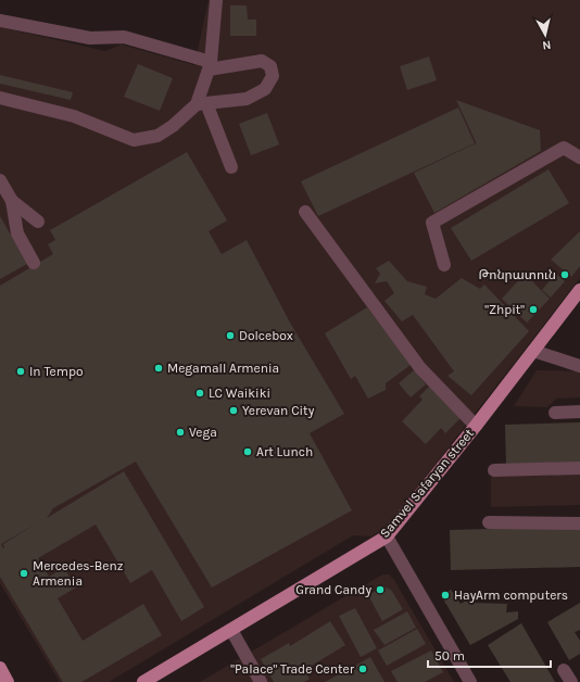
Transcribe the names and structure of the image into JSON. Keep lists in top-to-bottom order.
{
  "streets": {
    "main road": ["Samvel Safaryan street"]
  },
  "places": [
    "Թոնրատուն",
    "\"Zhpit\"",
    "Dolcebox",
    "Megamall Armenia",
    "In Tempo",
    "LC Waikiki",
    "Yerevan City",
    "Vega",
    "Art Lunch",
    "Mercedes-Benz Armenia",
    "Grand Candy",
    "HayArm computers",
    "\"Palace\" Trade Center"
  ],
  "scale_bar": "50 m",
  "north": "bottom"
}
